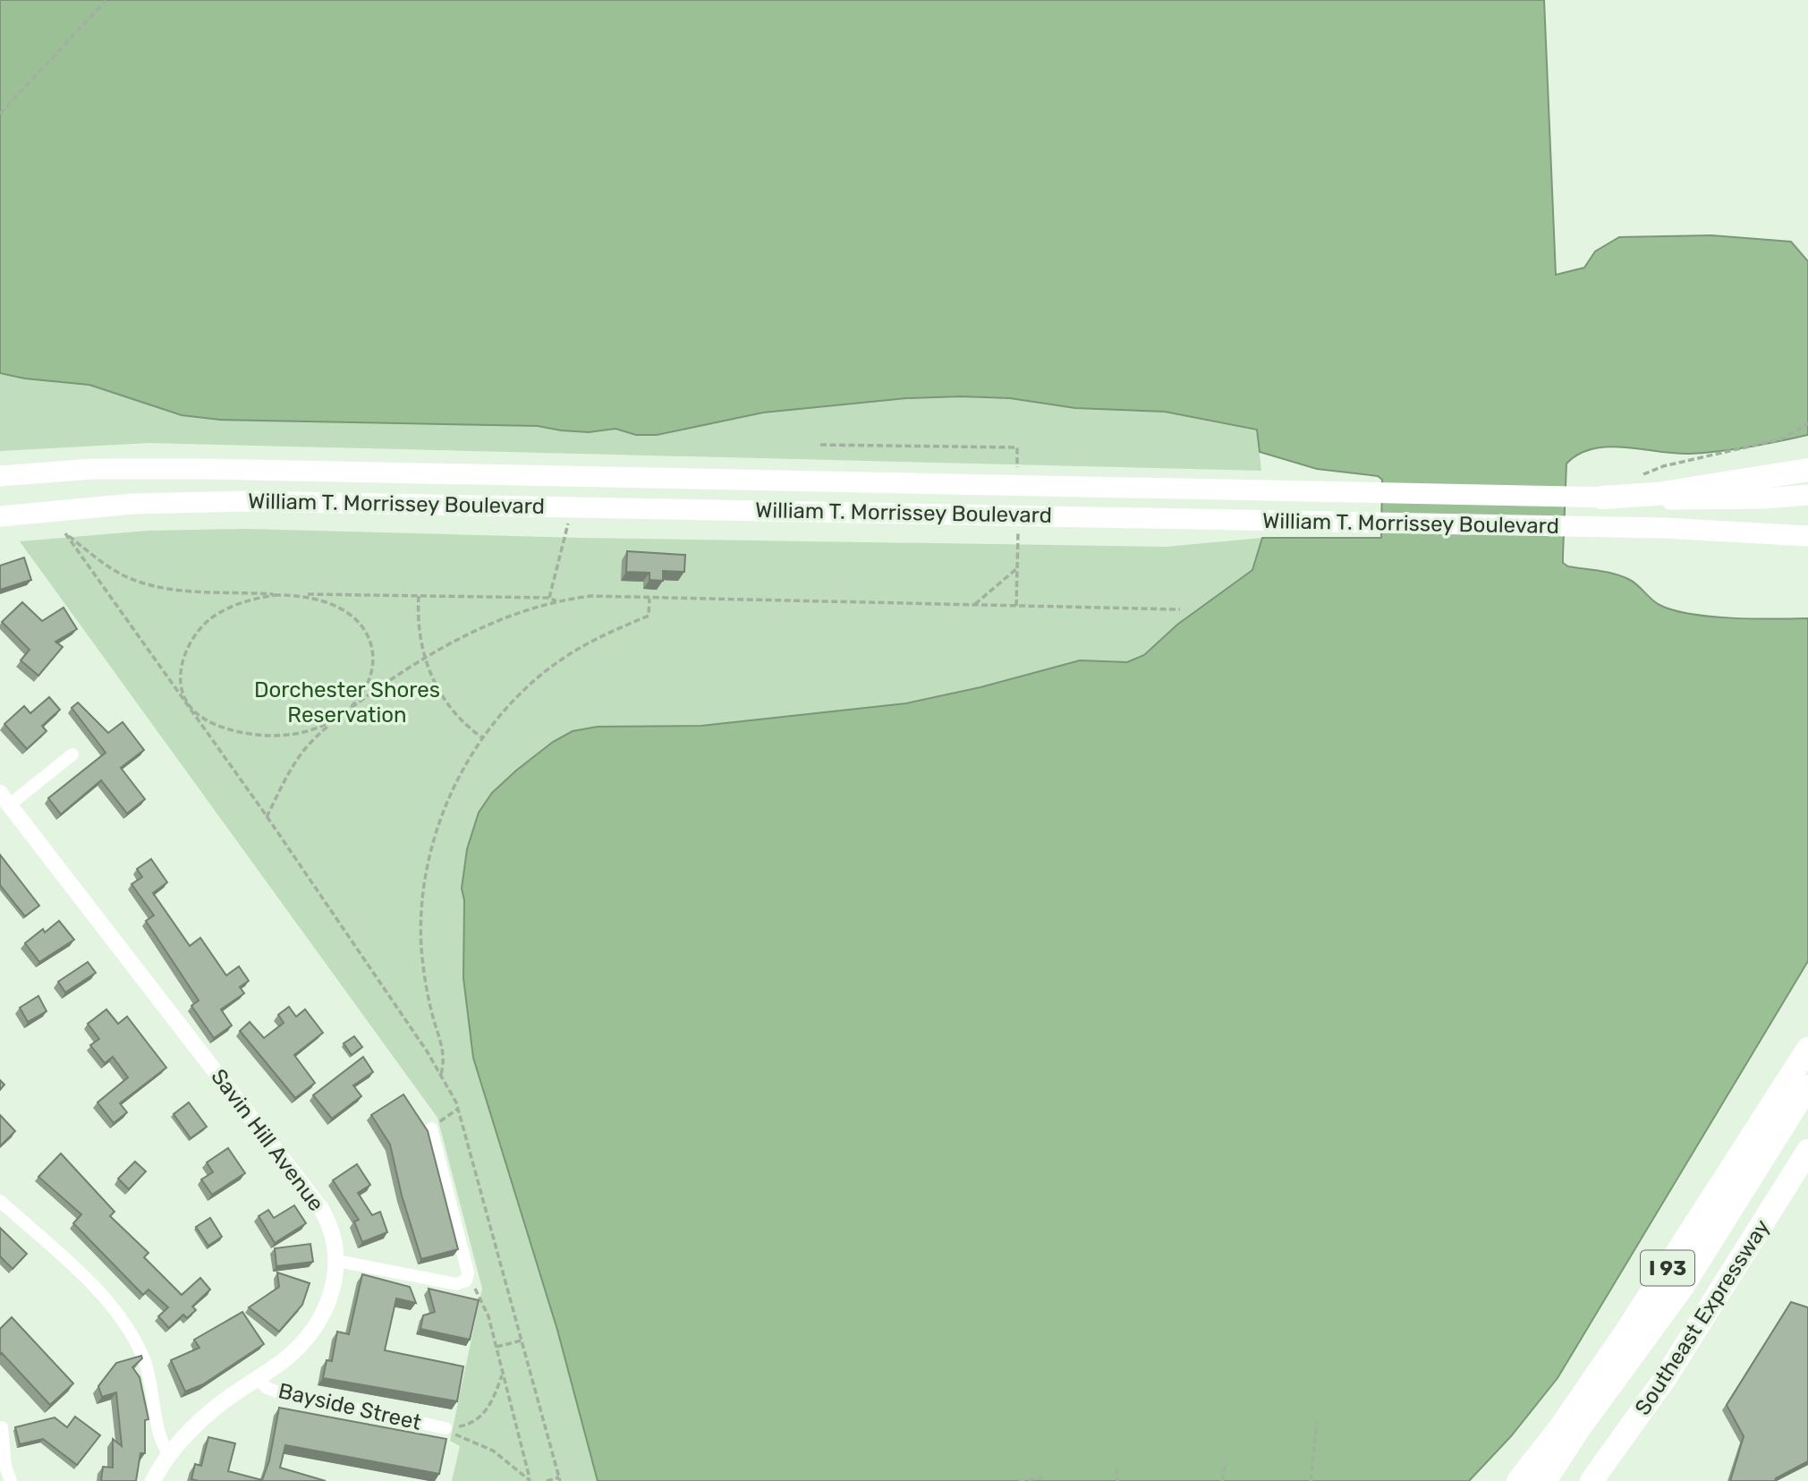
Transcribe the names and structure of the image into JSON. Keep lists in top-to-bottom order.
{
  "streets": {
    "highway": ["I 93", "Southeast Expressway"],
    "main road": ["William T. Morrissey Boulevard"],
    "street": ["Savin Hill Avenue", "Bayside Street"]
  },
  "crossings": [
    ["Savin Hill Avenue", "Bayside Street"]
  ],
  "parks": ["Dorchester Shores Reservation"]
}
